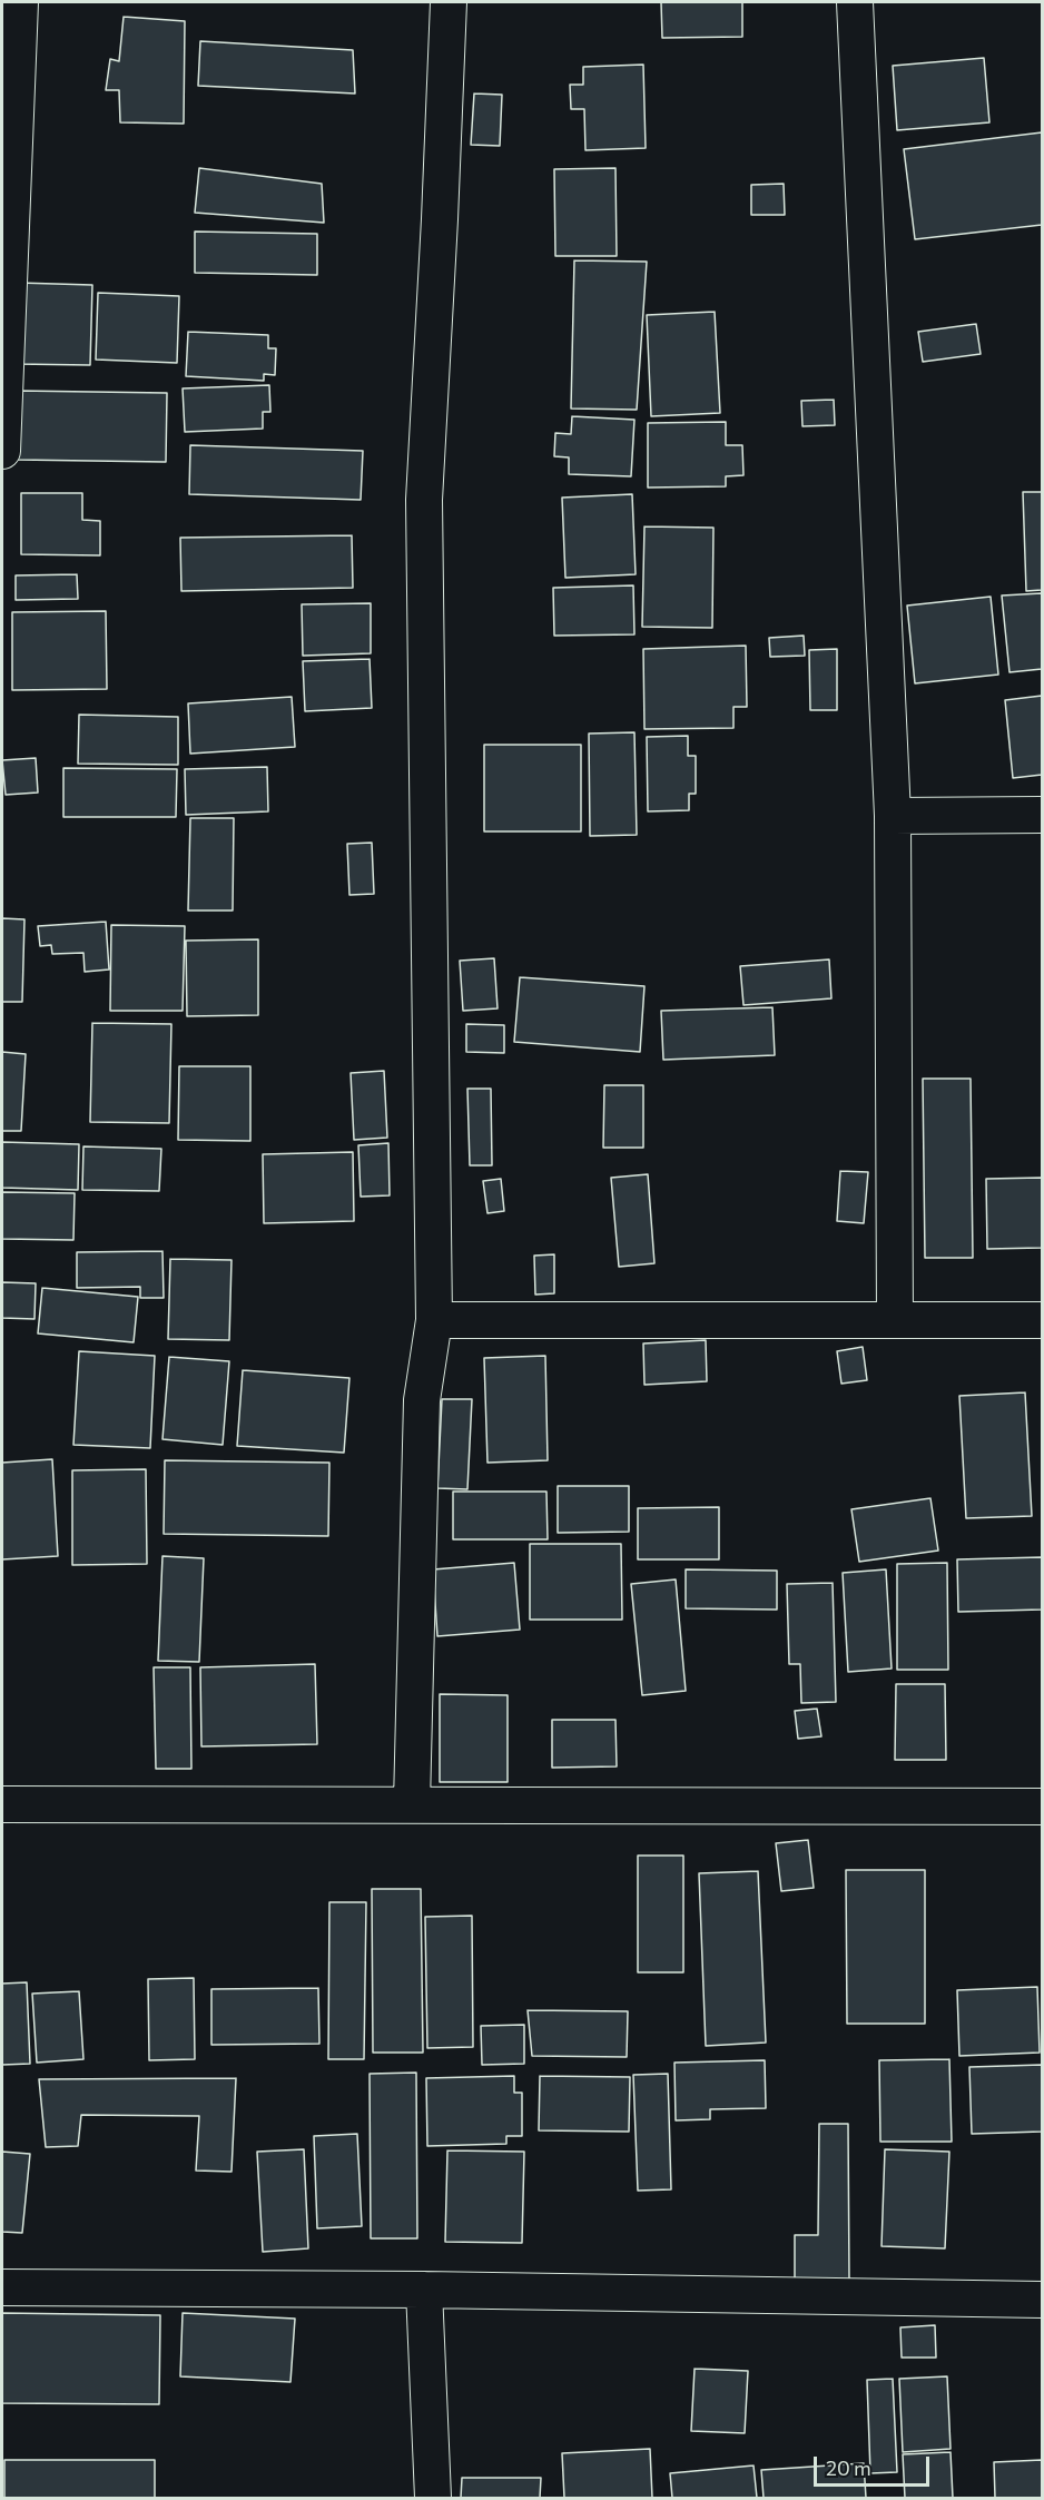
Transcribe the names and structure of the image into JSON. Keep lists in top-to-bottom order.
{
  "scale_bar": "20 m"
}
